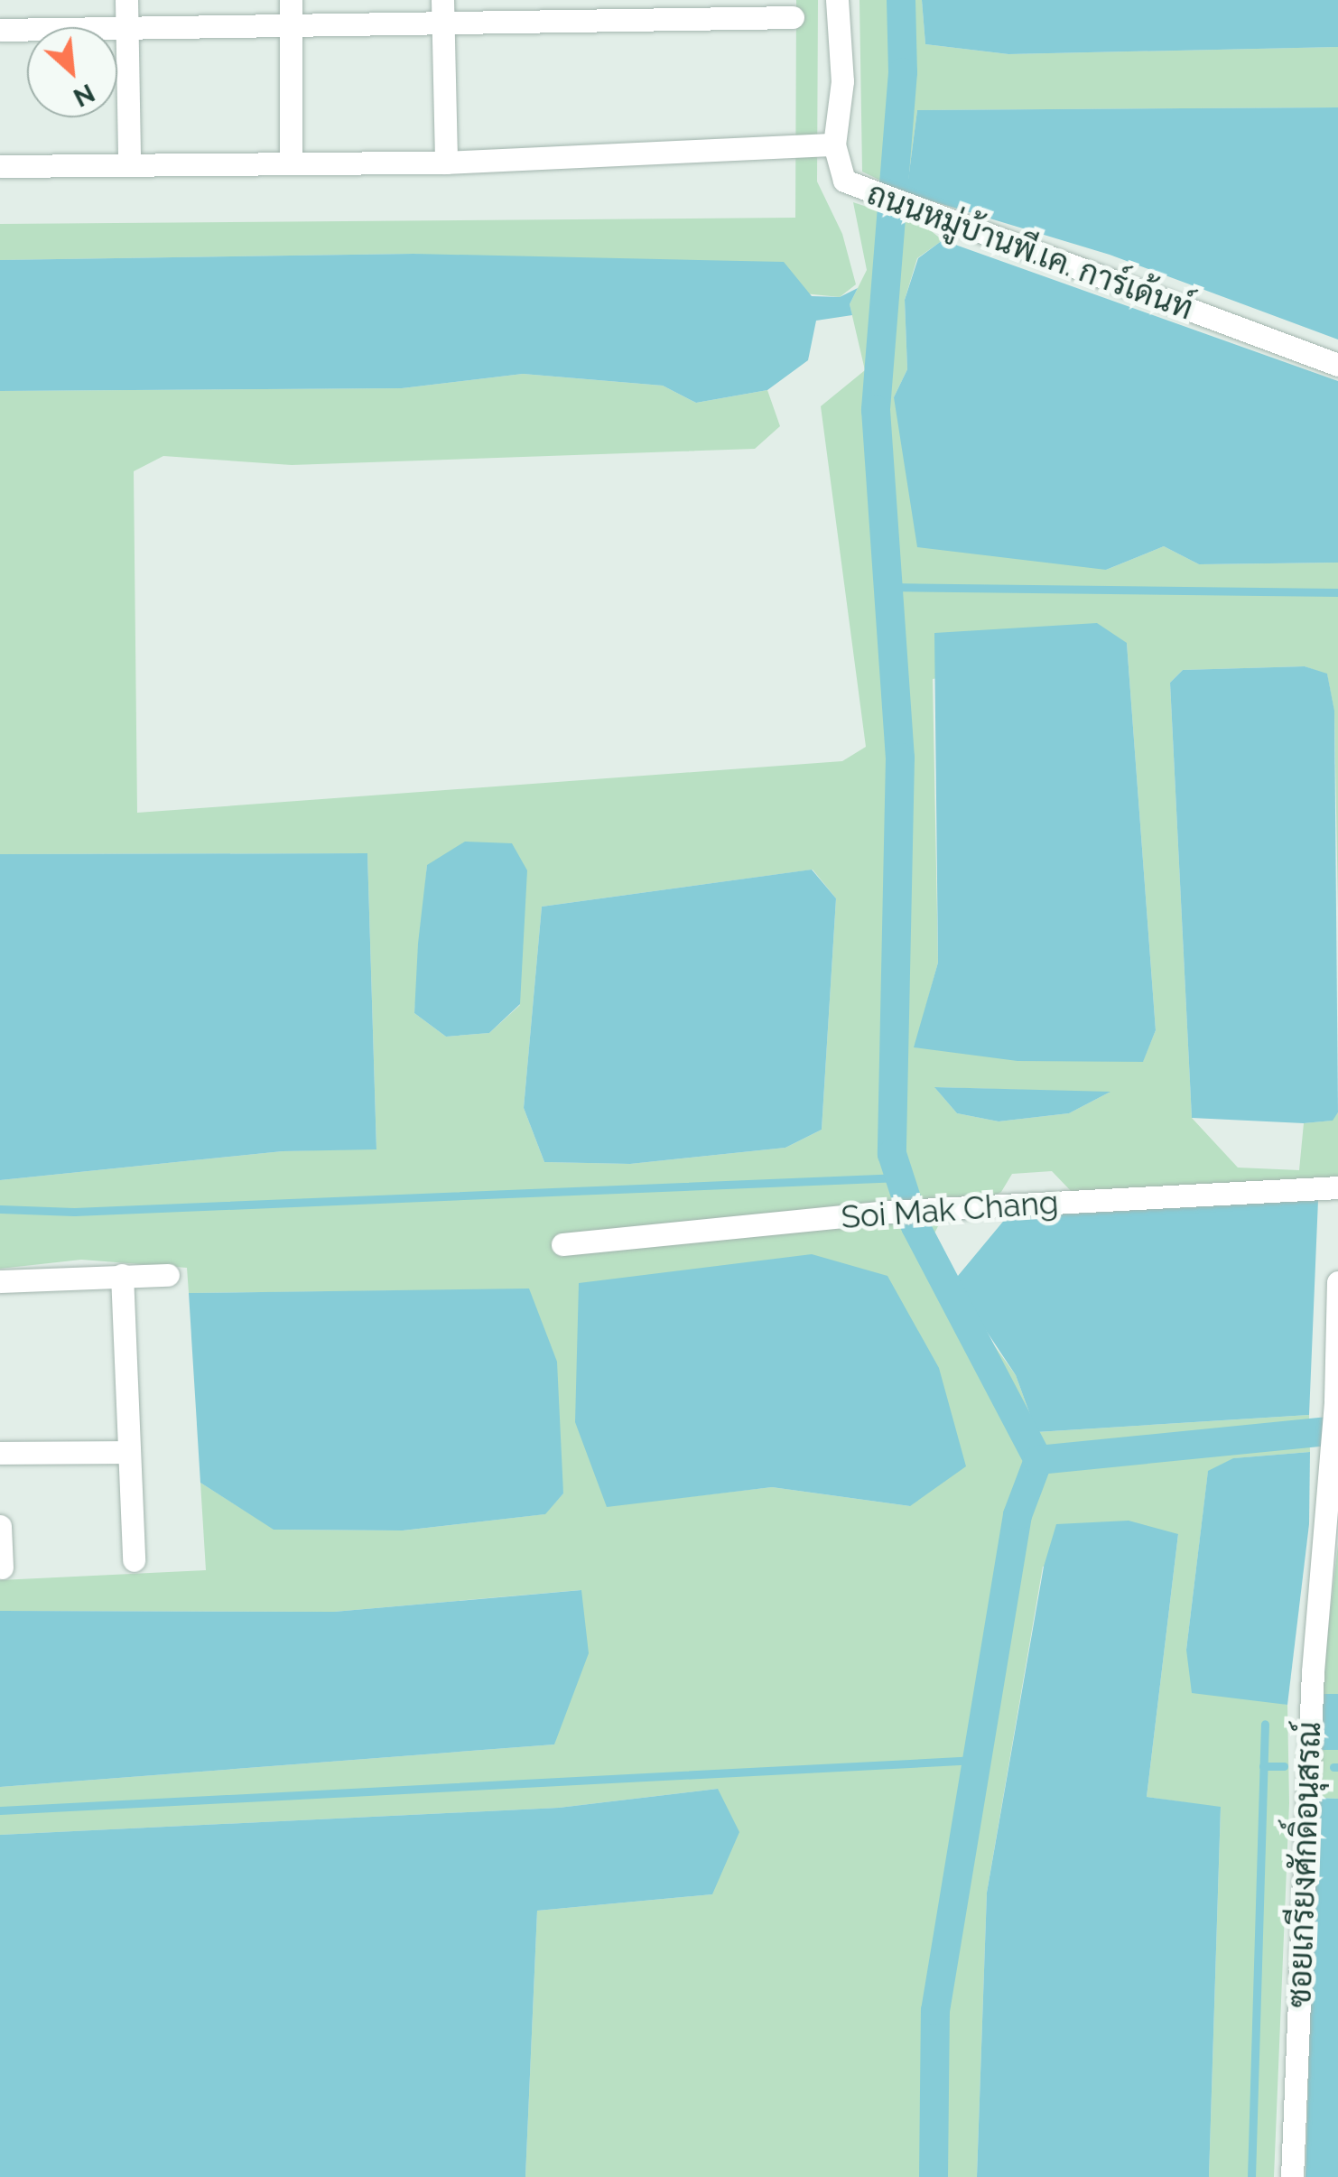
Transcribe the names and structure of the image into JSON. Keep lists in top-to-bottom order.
{
  "streets": {
    "street": ["ถนนหมู่บ้านพี.เค. การ์เด้นท์", "Soi Mak Chang", "ซอยเกรียงศักดิ์อนุสรณ์"]
  },
  "north": "bottom right"
}
